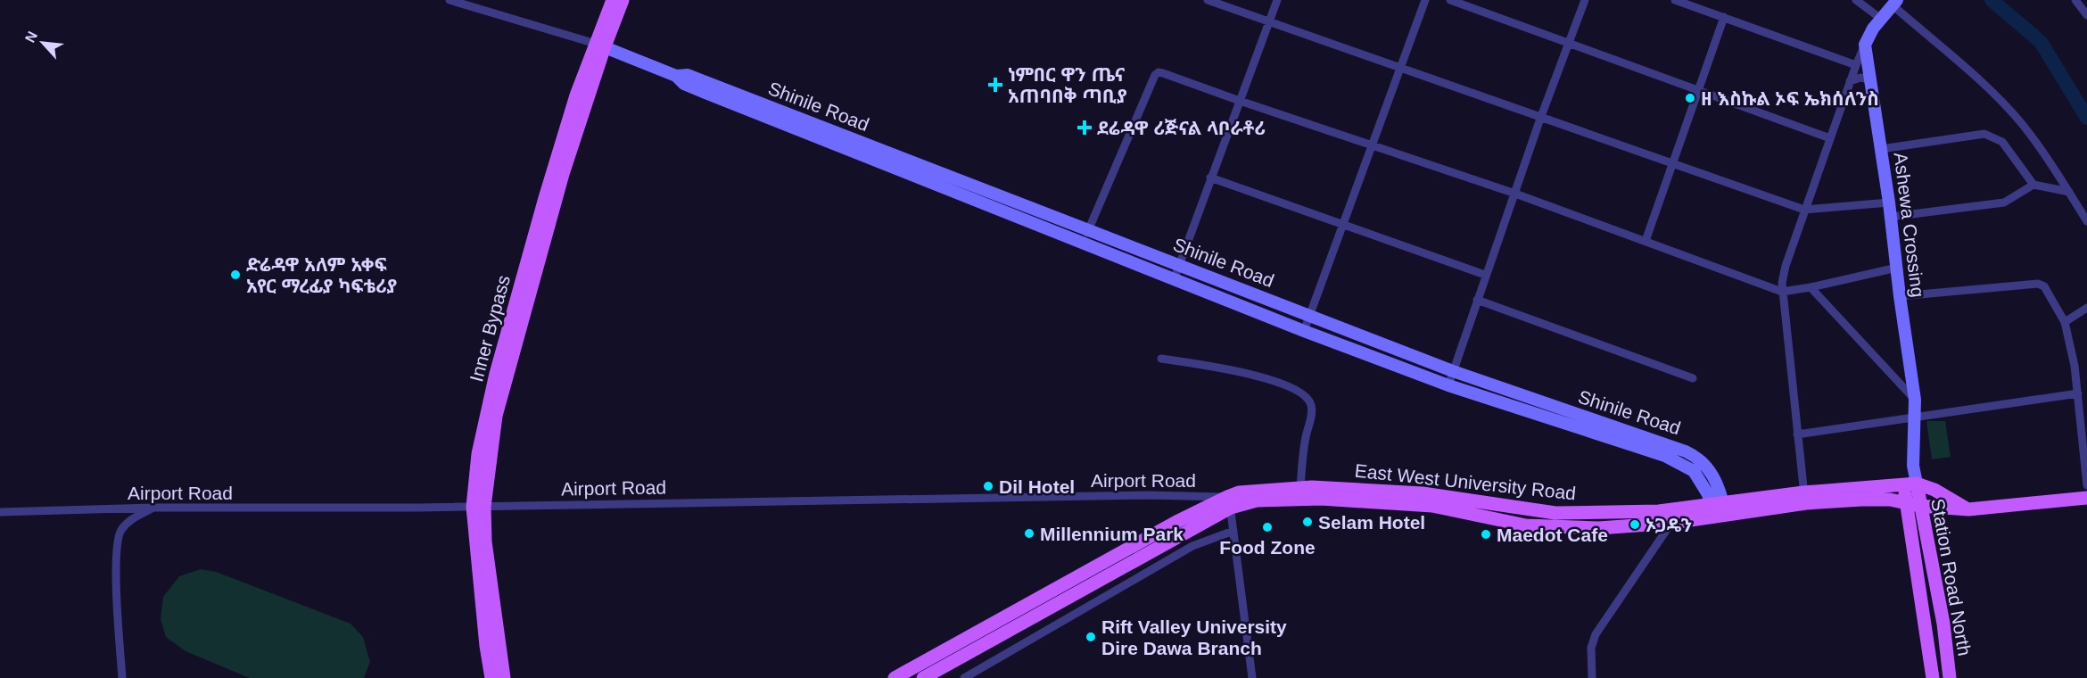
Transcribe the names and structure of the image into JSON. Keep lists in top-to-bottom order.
{
  "streets": {
    "main road": ["Inner Bypass", "East West University Road", "Station Road North"],
    "street": ["Shinile Road", "Ashewa Crossing", "Airport Road"]
  },
  "crossings": [
    ["Shinile Road", "Inner Bypass"],
    ["Shinile Road", "East West University Road"],
    ["Ashewa Crossing", "East West University Road"],
    ["Ashewa Crossing", "Station Road North"],
    ["Inner Bypass", "Airport Road"],
    ["Airport Road", "East West University Road"],
    ["East West University Road", "Station Road North"]
  ],
  "places": {
    "health": ["ነምበር ዋን ጤና አጠባበቅ ጣቢያ", "ደሬዳዋ ሪጅናል ላቦራቶሪ"],
    "other": [
      "ዘ እስኩል ኦፍ ኤክሰለንስ",
      "ድሬዳዋ አለም አቀፍ አየር ማረፊያ ካፍቴሪያ",
      "Dil Hotel",
      "Selam Hotel",
      "ኦጋዴን",
      "Food Zone",
      "Millennium Park",
      "Maedot Cafe",
      "Rift Valley University Dire Dawa Branch"
    ]
  },
  "north": "top left"
}
